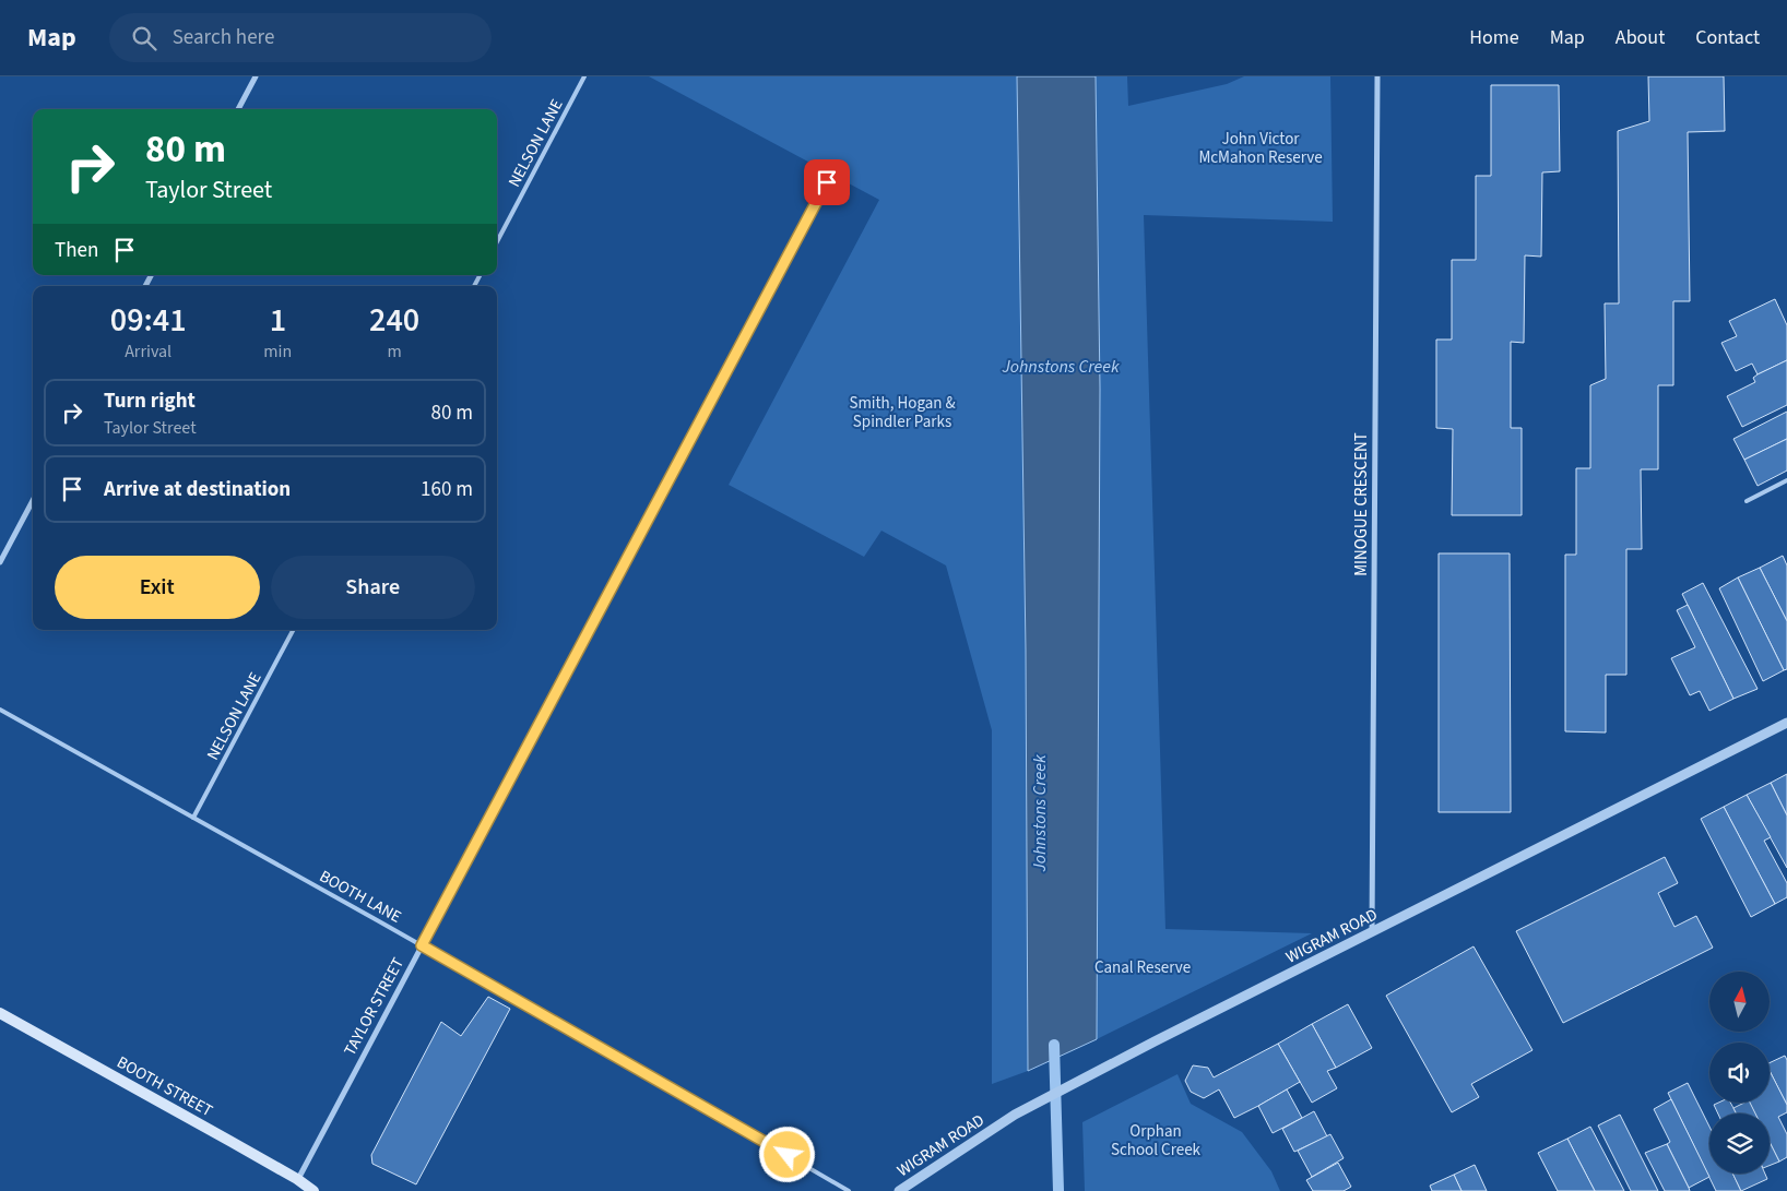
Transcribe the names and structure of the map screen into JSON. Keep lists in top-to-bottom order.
{
  "streets": {
    "main road": ["BOOTH STREET"],
    "street": ["MINOGUE CRESCENT", "WIGRAM ROAD", "TAYLOR STREET"],
    "lane": ["NELSON LANE", "BOOTH LANE"]
  },
  "crossings": [
    ["NELSON LANE", "BOOTH LANE"],
    ["MINOGUE CRESCENT", "WIGRAM ROAD"],
    ["BOOTH LANE", "TAYLOR STREET"],
    ["TAYLOR STREET", "BOOTH STREET"]
  ],
  "water": ["Johnstons Creek"],
  "parks": [
    "John Victor McMahon Reserve",
    "Smith, Hogan & Spindler Parks",
    "Canal Reserve",
    "Orphan School Creek"
  ],
  "north": "top",
  "page": {
    "header": "Map",
    "search": "Search here",
    "nav": [
      "Home",
      "Map",
      "About",
      "Contact"
    ],
    "turn": ["80 m", "Taylor Street"],
    "then": "Then",
    "eta": [
      "09:41",
      "Arrival",
      "1",
      "min",
      "240",
      "m"
    ],
    "list": [
      {
        "name": "Turn right",
        "note": "Taylor Street",
        "value": "80 m"
      },
      {
        "name": "Arrive at destination",
        "value": "160 m"
      }
    ],
    "buttons": ["Exit", "Share"]
  }
}
